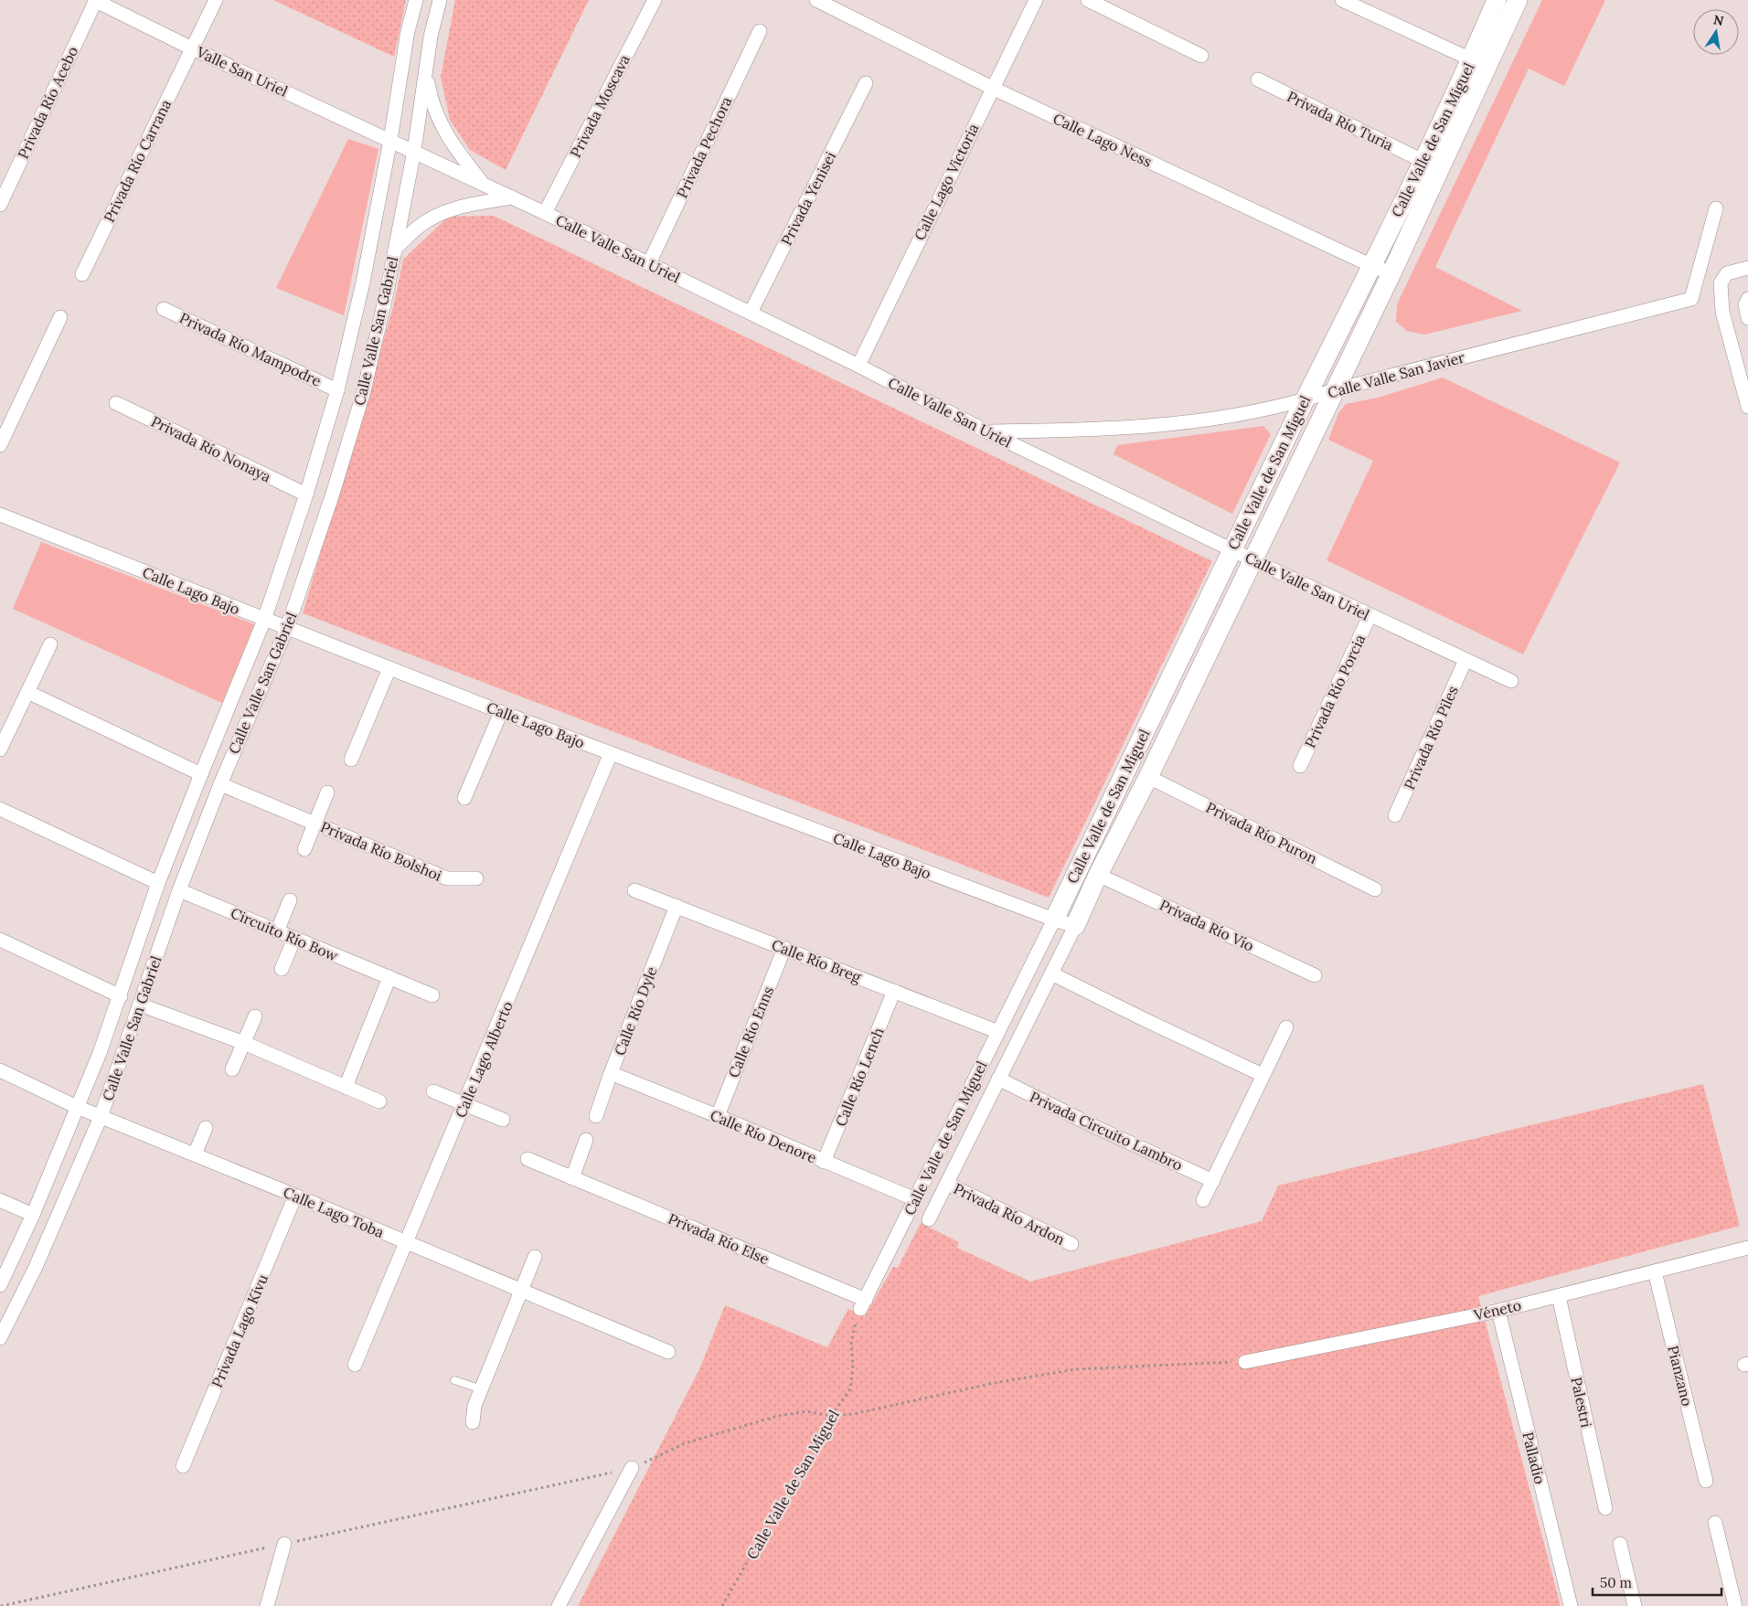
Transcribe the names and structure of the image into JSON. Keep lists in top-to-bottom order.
{
  "streets": {
    "street": [
      "Valle San Uriel",
      "Privada Río Acebo",
      "Privada Moscava",
      "Privada Río Turia",
      "Calle Lago Ness",
      "Calle Valle de San Miguel",
      "Privada Pechora",
      "Privada Río Carrana",
      "Calle Lago Victoria",
      "Privada Yenisei",
      "Calle Valle San Uriel",
      "Calle Valle San Gabriel",
      "Privada Río Mampodre",
      "Calle Valle San Javier",
      "Privada Río Nonaya",
      "Calle Lago Bajo",
      "Privada Río Porcia",
      "Privada Río Piles",
      "Privada Río Puron",
      "Privada Río Bolshoi",
      "Privada Río Vío",
      "Circuito Río Bow",
      "Calle Río Breg",
      "Calle Río Dyle",
      "Calle Río Enns",
      "Calle Lago Alberto",
      "Calle Río Lench",
      "Privada Circuito Lambro",
      "Calle Río Denore",
      "Calle Lago Toba",
      "Privada Río Ardon",
      "Privada Río Else",
      "Véneto",
      "Privada Lago Kivu",
      "Pianzano",
      "Palestri",
      "Palladio"
    ]
  },
  "crossings": [
    ["Valle San Uriel", "Privada Río Acebo"],
    ["Valle San Uriel", "Privada Río Carrana"],
    ["Valle San Uriel", "Calle Valle San Uriel"],
    ["Valle San Uriel", "Calle Valle San Gabriel"],
    ["Privada Moscava", "Calle Valle San Uriel"],
    ["Privada Río Turia", "Calle Valle de San Miguel"],
    ["Calle Lago Ness", "Calle Valle de San Miguel"],
    ["Calle Lago Ness", "Calle Lago Victoria"],
    ["Calle Valle de San Miguel", "Calle Valle San Uriel"],
    ["Calle Valle de San Miguel", "Calle Valle San Javier"],
    ["Calle Valle de San Miguel", "Calle Lago Bajo"],
    ["Calle Valle de San Miguel", "Privada Río Puron"],
    ["Calle Valle de San Miguel", "Privada Río Vío"],
    ["Calle Valle de San Miguel", "Calle Río Breg"],
    ["Calle Valle de San Miguel", "Privada Circuito Lambro"],
    ["Calle Valle de San Miguel", "Calle Río Denore"],
    ["Calle Valle de San Miguel", "Privada Río Ardon"],
    ["Calle Valle de San Miguel", "Privada Río Else"],
    ["Privada Pechora", "Calle Valle San Uriel"],
    ["Calle Lago Victoria", "Calle Valle San Uriel"],
    ["Privada Yenisei", "Calle Valle San Uriel"],
    ["Calle Valle San Uriel", "Calle Valle San Gabriel"],
    ["Calle Valle San Uriel", "Calle Valle San Javier"],
    ["Calle Valle San Uriel", "Privada Río Porcia"],
    ["Calle Valle San Uriel", "Privada Río Piles"],
    ["Calle Valle San Gabriel", "Privada Río Mampodre"],
    ["Calle Valle San Gabriel", "Privada Río Nonaya"],
    ["Calle Valle San Gabriel", "Calle Lago Bajo"],
    ["Calle Valle San Gabriel", "Privada Río Bolshoi"],
    ["Calle Valle San Gabriel", "Circuito Río Bow"],
    ["Calle Valle San Gabriel", "Calle Lago Toba"],
    ["Calle Lago Bajo", "Calle Lago Alberto"],
    ["Calle Río Breg", "Calle Río Dyle"],
    ["Calle Río Breg", "Calle Río Enns"],
    ["Calle Río Breg", "Calle Río Lench"],
    ["Calle Río Dyle", "Calle Río Denore"],
    ["Calle Río Enns", "Calle Río Denore"],
    ["Calle Lago Alberto", "Calle Lago Toba"],
    ["Calle Río Lench", "Calle Río Denore"],
    ["Calle Lago Toba", "Privada Lago Kivu"],
    ["Véneto", "Pianzano"],
    ["Véneto", "Palestri"],
    ["Véneto", "Palladio"]
  ],
  "scale_bar": "50 m",
  "north": "top"
}
